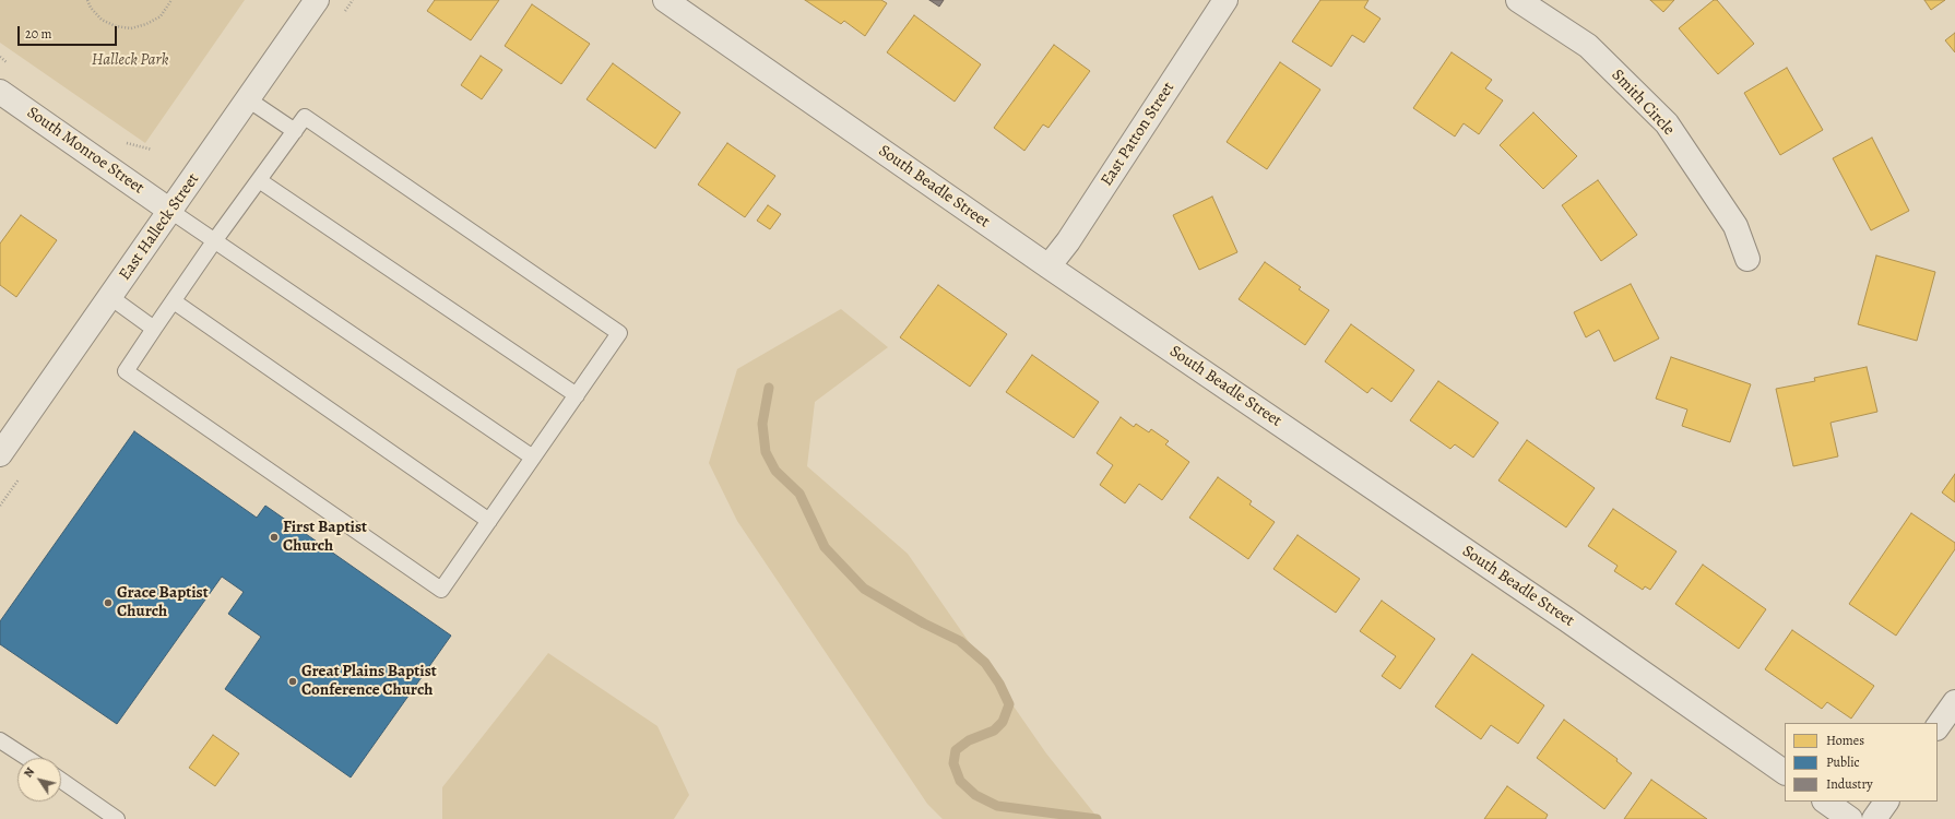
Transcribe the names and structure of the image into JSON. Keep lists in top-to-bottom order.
{
  "streets": {
    "street": [
      "Smith Circle",
      "East Patton Street",
      "South Monroe Street",
      "South Beadle Street",
      "East Halleck Street"
    ]
  },
  "crossings": [
    ["East Patton Street", "South Beadle Street"],
    ["South Monroe Street", "East Halleck Street"]
  ],
  "parks": ["Halleck Park"],
  "places": ["First Baptist Church", "Grace Baptist Church", "Great Plains Baptist Conference Church"],
  "legend": ["Homes", "Public", "Industry"],
  "scale_bar": "20 m",
  "north": "top left"
}
